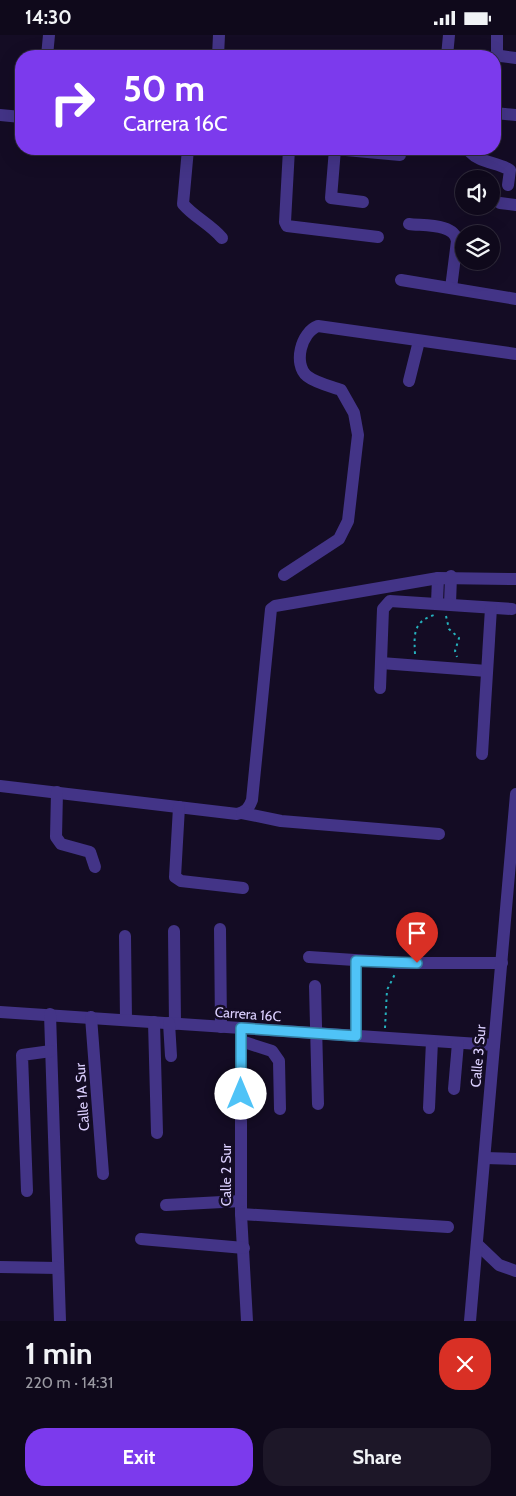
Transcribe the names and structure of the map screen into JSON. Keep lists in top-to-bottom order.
{
  "streets": {
    "street": [
      "Carrera 16C",
      "Calle 3 Sur",
      "Calle 1A Sur",
      "Calle 2 Sur"
    ]
  },
  "crossings": [
    ["Carrera 16C", "Calle 3 Sur"],
    ["Carrera 16C", "Calle 1A Sur"],
    ["Carrera 16C", "Calle 2 Sur"]
  ],
  "page": {
    "status": "14:30",
    "turn": ["50 m", "Carrera 16C"],
    "heading": ["1 min", "220 m · 14:31"],
    "buttons": ["Exit", "Share"]
  }
}
